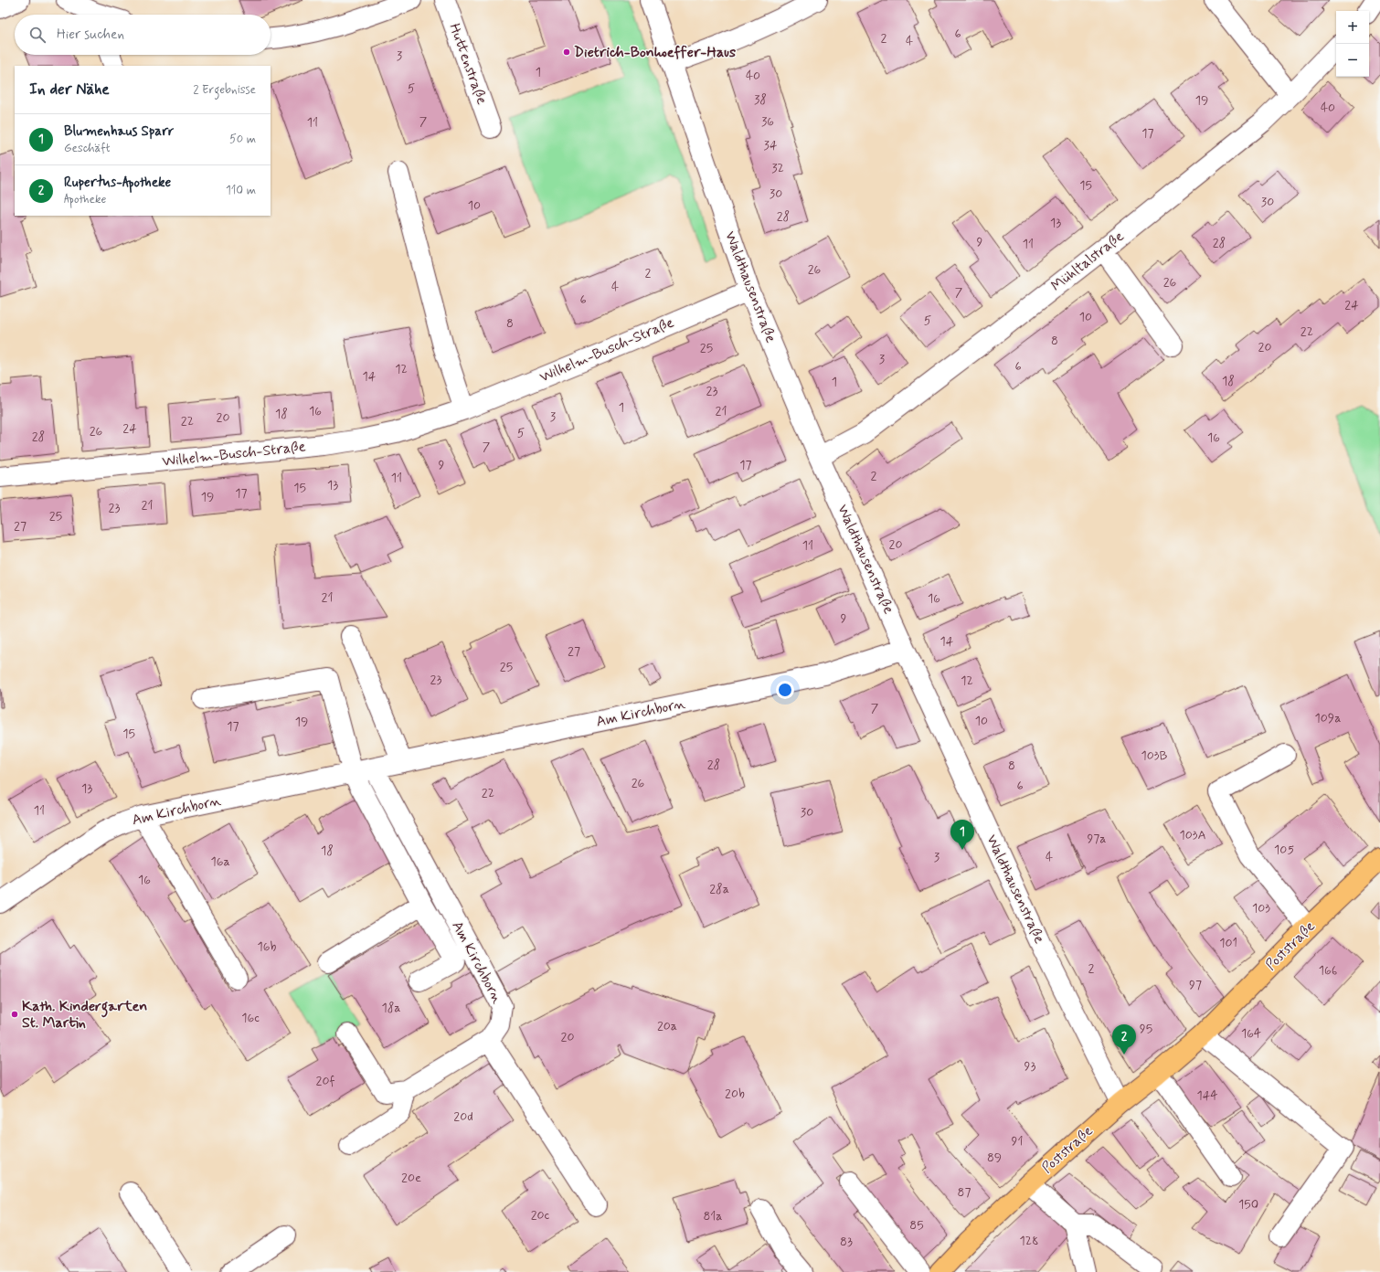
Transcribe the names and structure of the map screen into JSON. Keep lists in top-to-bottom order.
{
  "streets": {
    "main road": ["Poststraße"],
    "street": [
      "Huttenstraße",
      "Mühltalstraße",
      "Waldthausenstraße",
      "Wilhelm-Busch-Straße",
      "Am Kirchborn"
    ]
  },
  "crossings": [
    ["Mühltalstraße", "Waldthausenstraße"],
    ["Waldthausenstraße", "Wilhelm-Busch-Straße"],
    ["Waldthausenstraße", "Am Kirchborn"],
    ["Waldthausenstraße", "Poststraße"]
  ],
  "places": ["Dietrich-Bonhoeffer-Haus", "Kath. Kindergarten St. Martin"],
  "house_numbers": [
    "6",
    "2",
    "4",
    "3",
    "1",
    "40",
    "5",
    "38",
    "19",
    "40",
    "7",
    "36",
    "11",
    "17",
    "34",
    "32",
    "15",
    "30",
    "30",
    "10",
    "28",
    "13",
    "9",
    "28",
    "11",
    "26",
    "2",
    "26",
    "4",
    "7",
    "6",
    "24",
    "10",
    "5",
    "8",
    "22",
    "8",
    "20",
    "25",
    "3",
    "6",
    "12",
    "14",
    "18",
    "1",
    "23",
    "1",
    "16",
    "21",
    "18",
    "3",
    "20",
    "22",
    "24",
    "26",
    "5",
    "28",
    "16",
    "7",
    "9",
    "17",
    "2",
    "11",
    "13",
    "15",
    "17",
    "19",
    "21",
    "23",
    "25",
    "27",
    "20",
    "11",
    "21",
    "16",
    "9",
    "14",
    "27",
    "25",
    "23",
    "12",
    "7",
    "109a",
    "10",
    "19",
    "17",
    "15",
    "103B",
    "28",
    "8",
    "26",
    "6",
    "13",
    "22",
    "11",
    "30",
    "103A",
    "97a",
    "105",
    "18",
    "3",
    "4",
    "16a",
    "16",
    "28a",
    "103",
    "101",
    "16b",
    "2",
    "166",
    "97",
    "18a",
    "16c",
    "20a",
    "95",
    "164",
    "20",
    "93",
    "20f",
    "20b",
    "144",
    "20d",
    "91",
    "89",
    "20e",
    "87",
    "150",
    "20c",
    "81a",
    "85",
    "128",
    "83"
  ],
  "page": {
    "map_buttons": ["+", "−"],
    "search": "Hier suchen",
    "heading": ["In der Nähe", "2 Ergebnisse"],
    "list": [
      {
        "mark": "1",
        "name": "Blumenhaus Sparr",
        "note": "Geschäft",
        "value": "50 m"
      },
      {
        "mark": "2",
        "name": "Rupertus-Apotheke",
        "note": "Apotheke",
        "value": "110 m"
      }
    ],
    "pins": ["1", "2"]
  }
}
